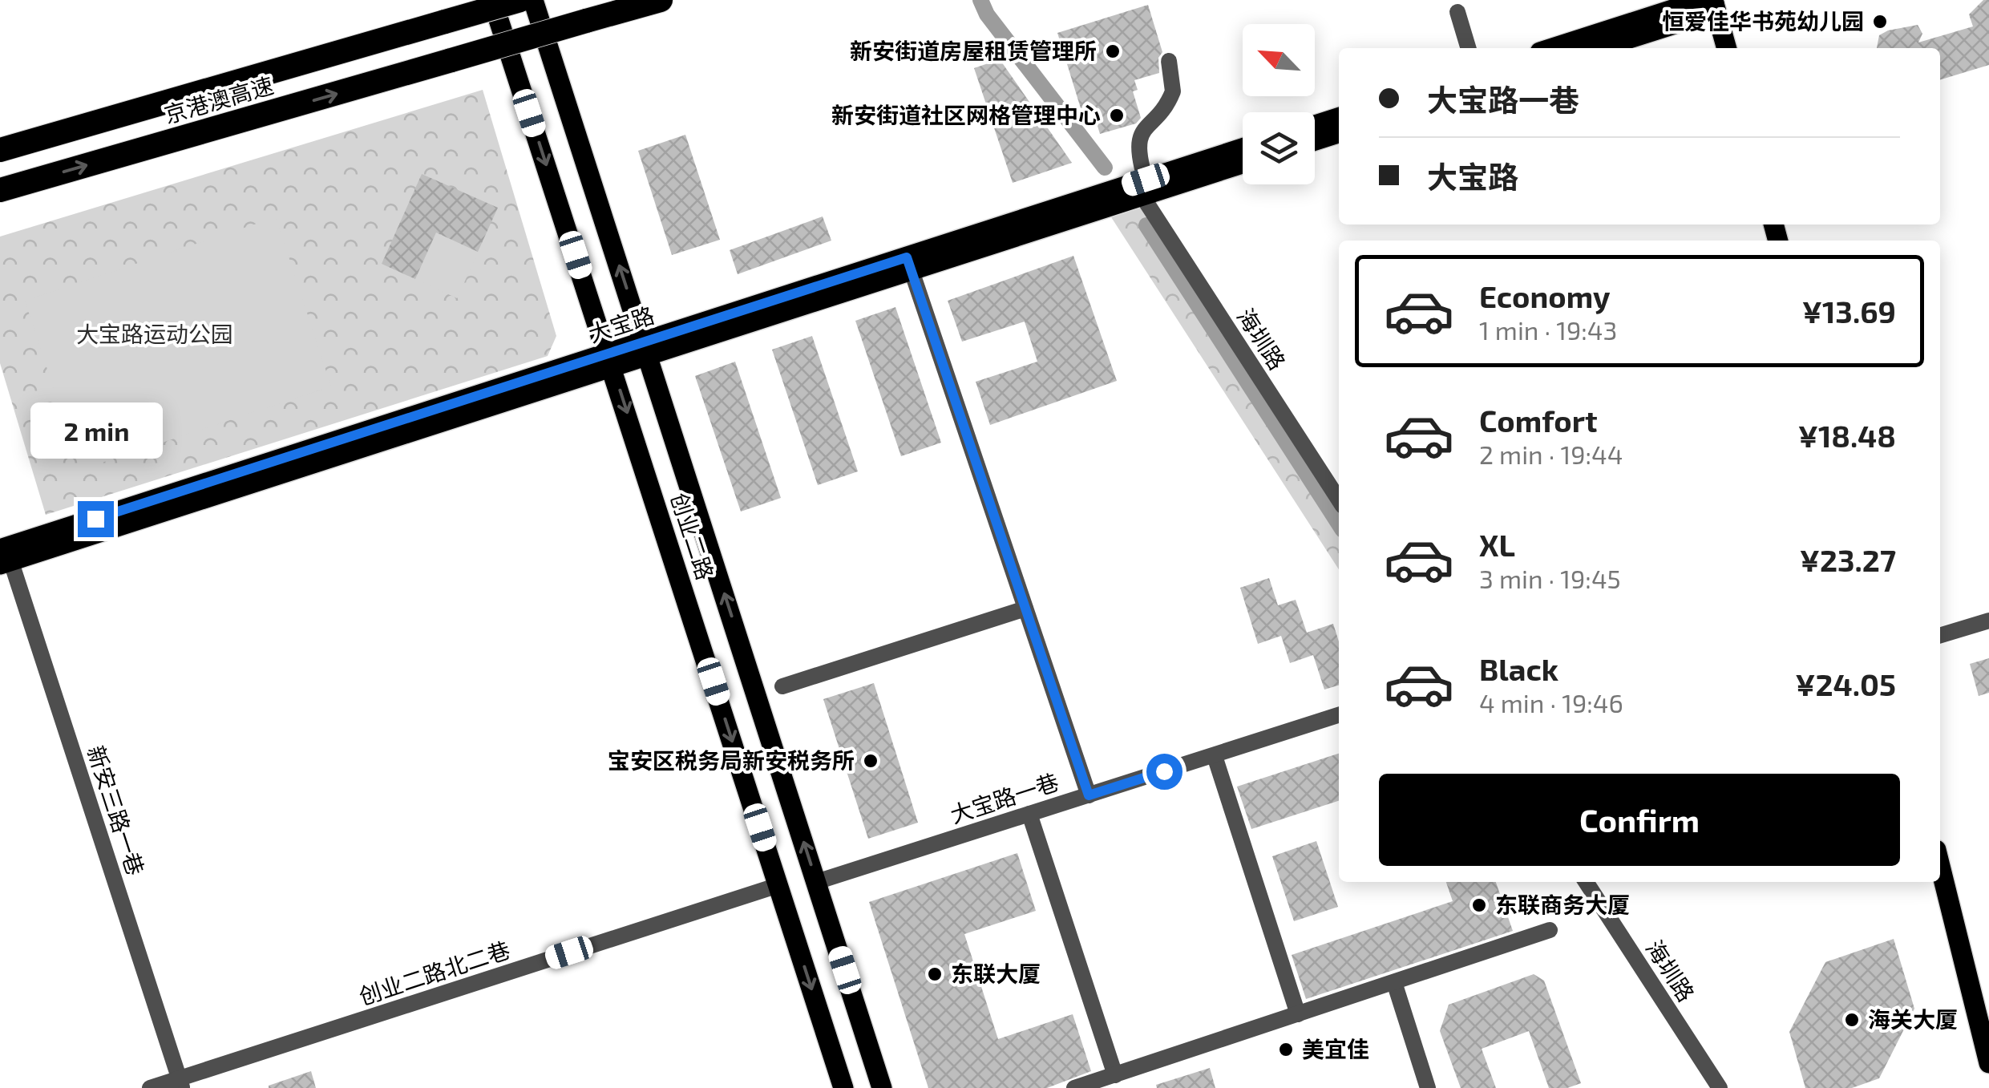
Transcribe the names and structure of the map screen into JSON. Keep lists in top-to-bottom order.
{
  "streets": {
    "highway": ["京港澳高速"],
    "main road": ["大宝路", "创业二路"],
    "street": [
      "海圳路",
      "大宝路一巷",
      "新安三路一巷",
      "创业二路北二巷"
    ]
  },
  "crossings": [
    ["大宝路", "海圳路"],
    ["大宝路", "创业二路"],
    ["大宝路", "新安三路一巷"],
    ["创业二路", "大宝路一巷"],
    ["创业二路", "创业二路北二巷"],
    ["新安三路一巷", "创业二路北二巷"]
  ],
  "parks": ["大宝路运动公园"],
  "places": [
    "恒爱佳华书苑幼儿园",
    "新安街道房屋租赁管理所",
    "新安街道社区网格管理中心",
    "宝安区税务局新安税务所",
    "东联商务大厦",
    "东联大厦",
    "海关大厦",
    "美宜佳"
  ],
  "north": "top left",
  "page": {
    "banner": ["大宝路一巷", "大宝路"],
    "list": [
      {
        "name": "Economy",
        "note": "1 min · 19:43",
        "value": "¥13.69"
      },
      {
        "name": "Comfort",
        "note": "2 min · 19:44",
        "value": "¥18.48"
      },
      {
        "name": "XL",
        "note": "3 min · 19:45",
        "value": "¥23.27"
      },
      {
        "name": "Black",
        "note": "4 min · 19:46",
        "value": "¥24.05"
      }
    ],
    "bubble": "2 min",
    "buttons": "Confirm"
  }
}
